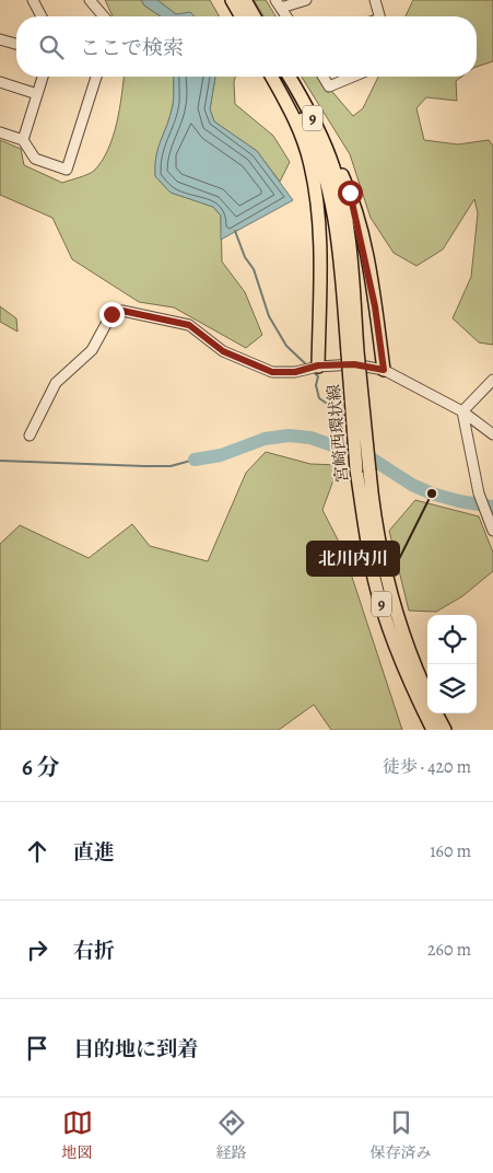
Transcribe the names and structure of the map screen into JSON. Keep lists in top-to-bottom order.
{
  "streets": {
    "main road": ["9", "宮崎西環状線"]
  },
  "places": ["北川内川"],
  "page": {
    "search": "ここで検索",
    "heading": ["6 分", "徒歩 · 420 m"],
    "list": [
      ["直進", "160 m"],
      ["右折", "260 m"],
      "目的地に到着"
    ],
    "nav": ["地図", "経路", "保存済み"]
  }
}
